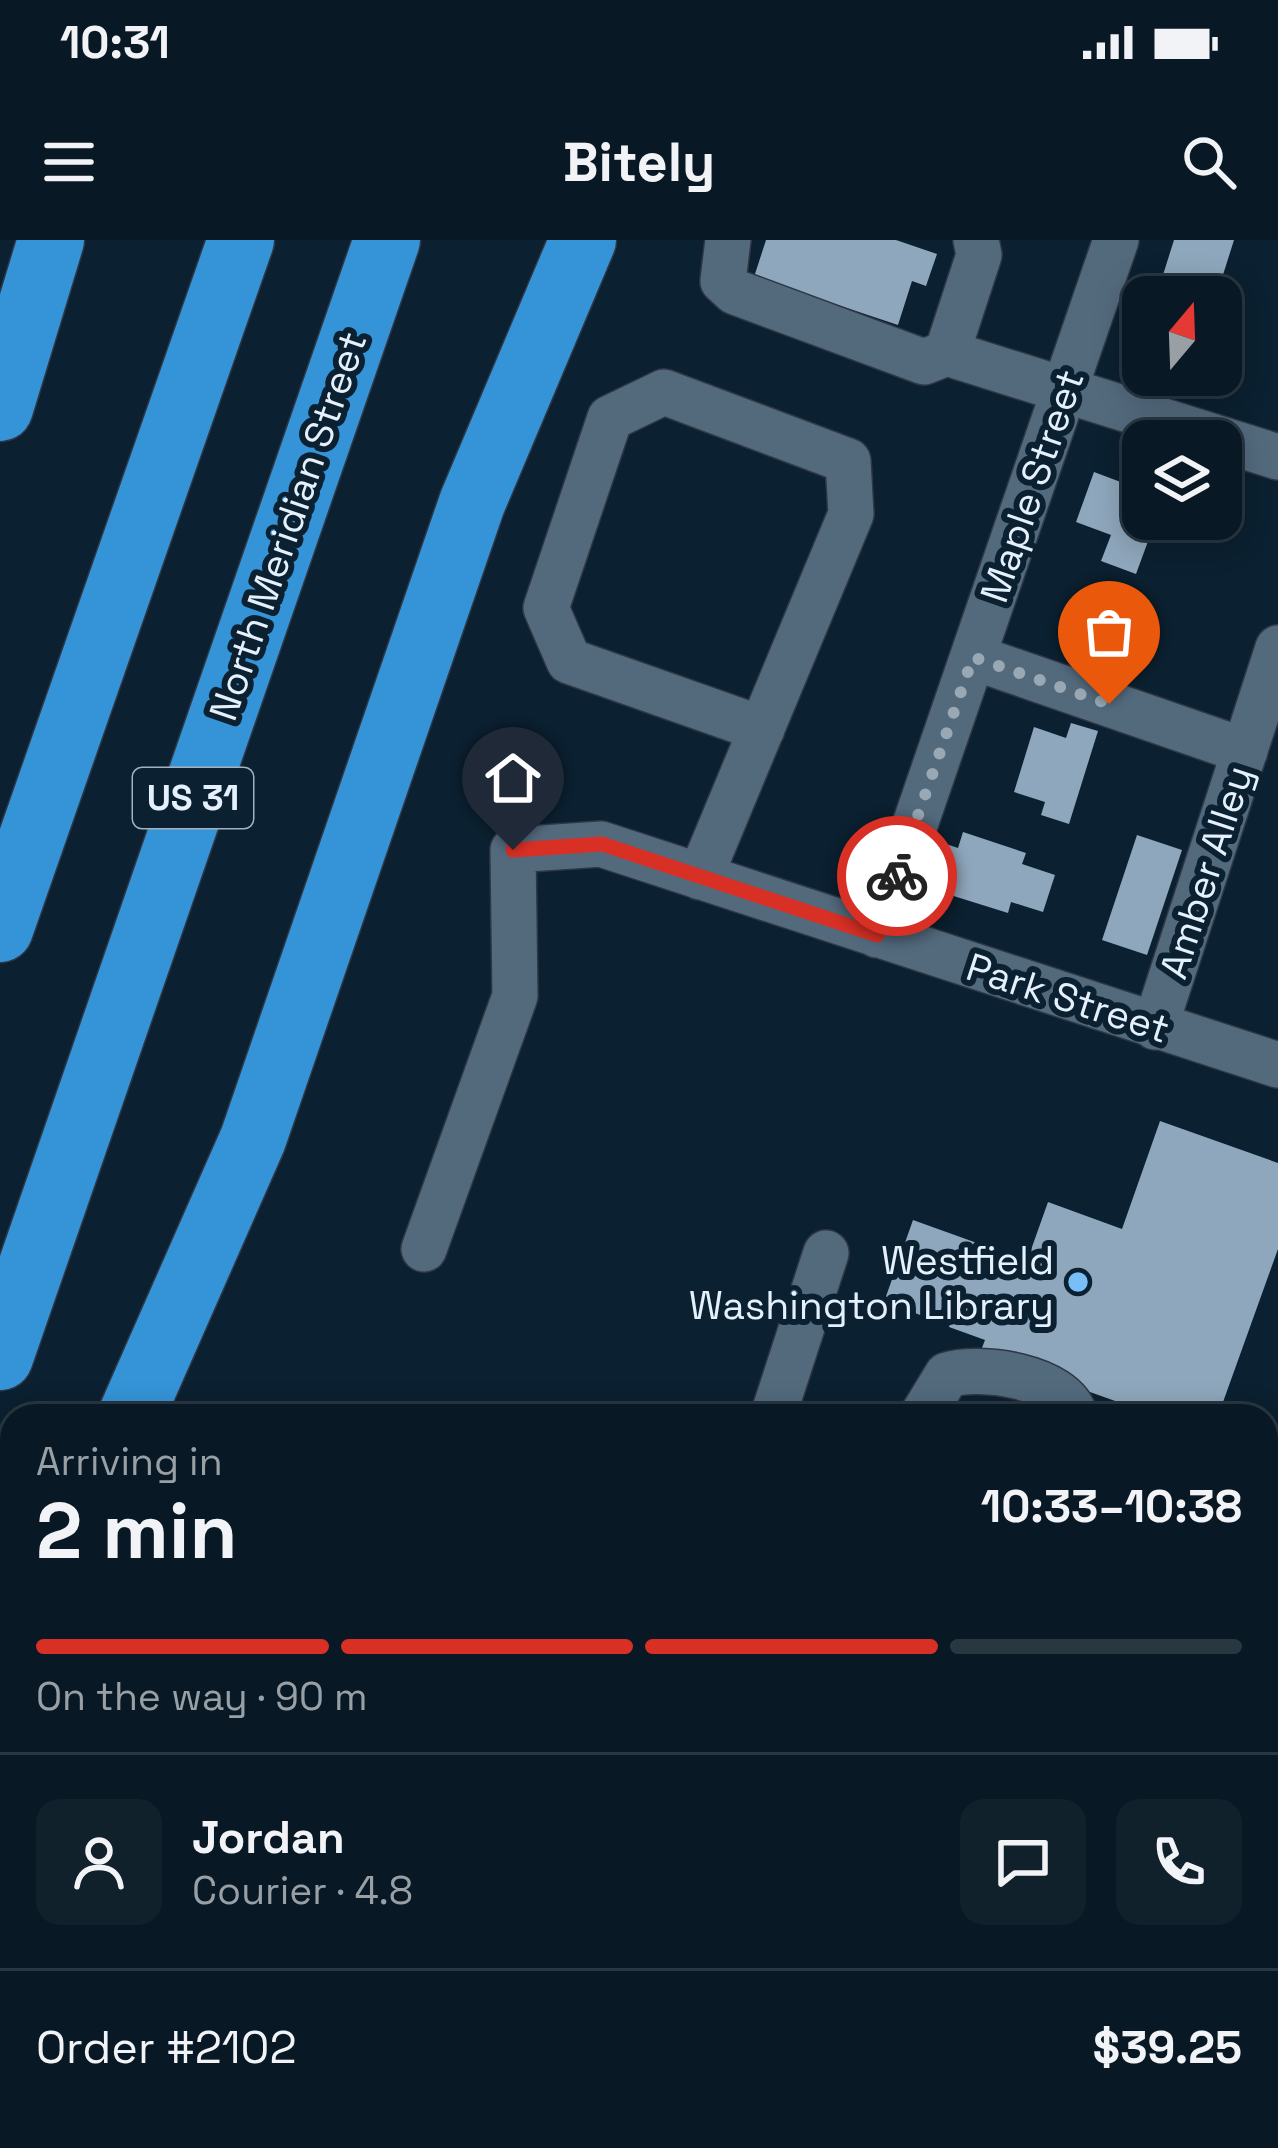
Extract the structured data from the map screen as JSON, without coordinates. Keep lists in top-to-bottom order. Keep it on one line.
{"streets":{"highway":["North Meridian Street","US 31"],"street":["Maple Street","Amber Alley","Park Street"]},"crossings":[["Maple Street","Park Street"],["Amber Alley","Park Street"]],"places":["Westfield Washington Library"],"north":"top","page":{"status":"10:31","header":"Bitely","heading":["2 min","Arriving in","10:33–10:38"],"panel":["Jordan","Courier · 4.8","Order #2102","$39.25"],"bar":"On the way · 90 m"}}
